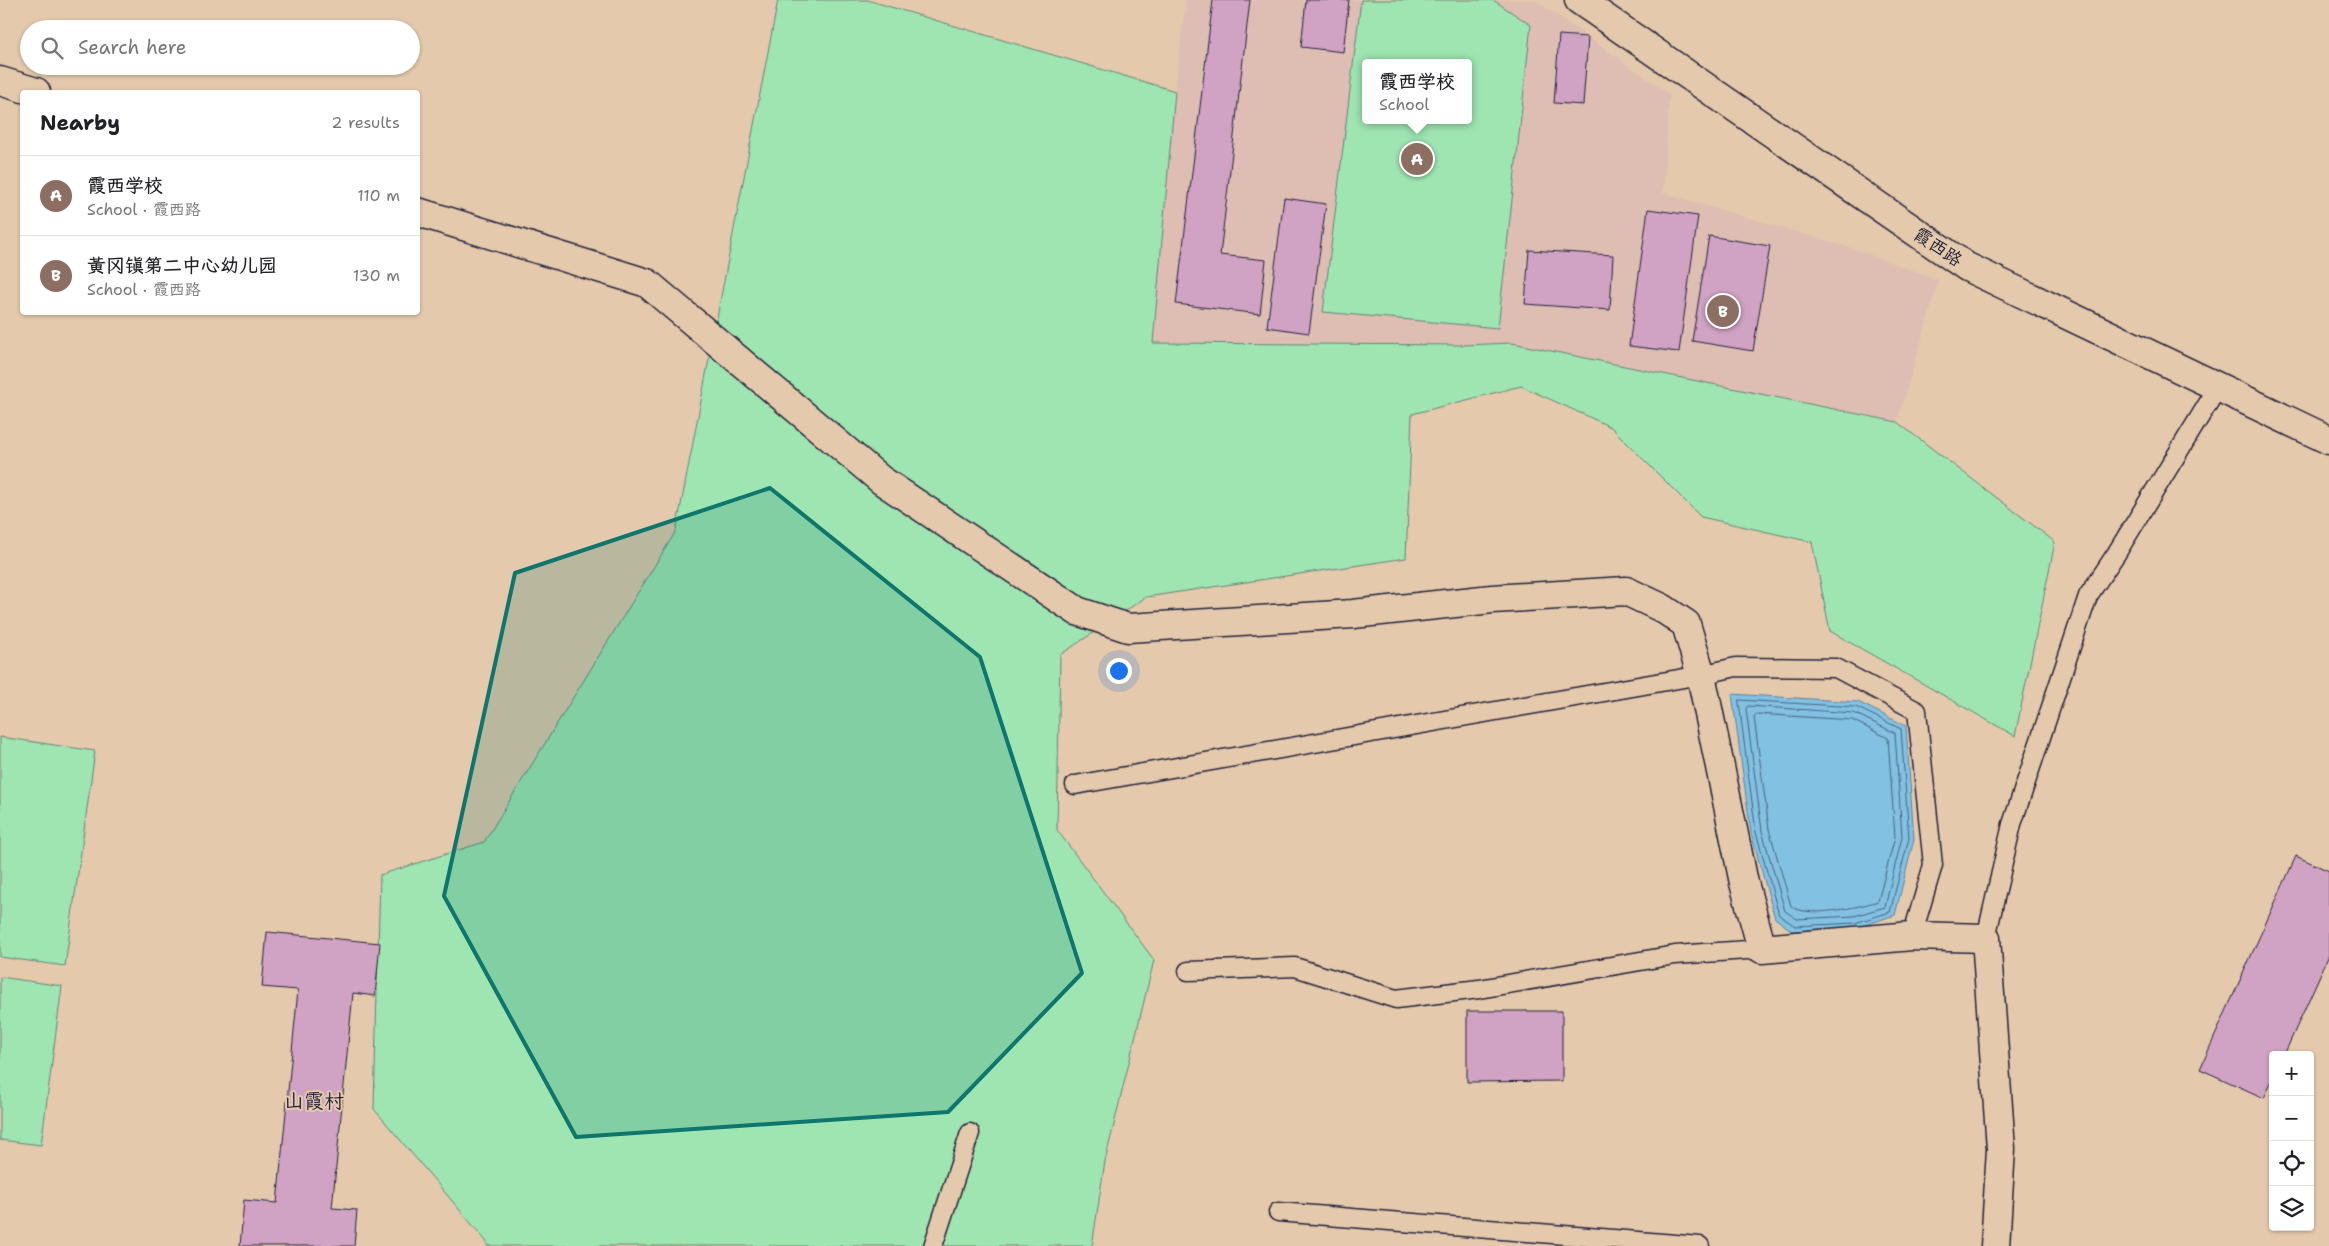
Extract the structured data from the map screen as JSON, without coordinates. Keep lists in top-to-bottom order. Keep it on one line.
{"streets":{"street":["霞西路"]},"districts":["山霞村"],"page":{"search":"Search here","popup":["霞西学校","School"],"heading":["Nearby","2 results"],"pins":["A","B"],"list":[{"mark":"A","name":"霞西学校","note":"School · 霞西路","value":"110 m"},{"mark":"B","name":"黄冈镇第二中心幼儿园","note":"School · 霞西路","value":"130 m"}],"map_buttons":["+","−"]}}
